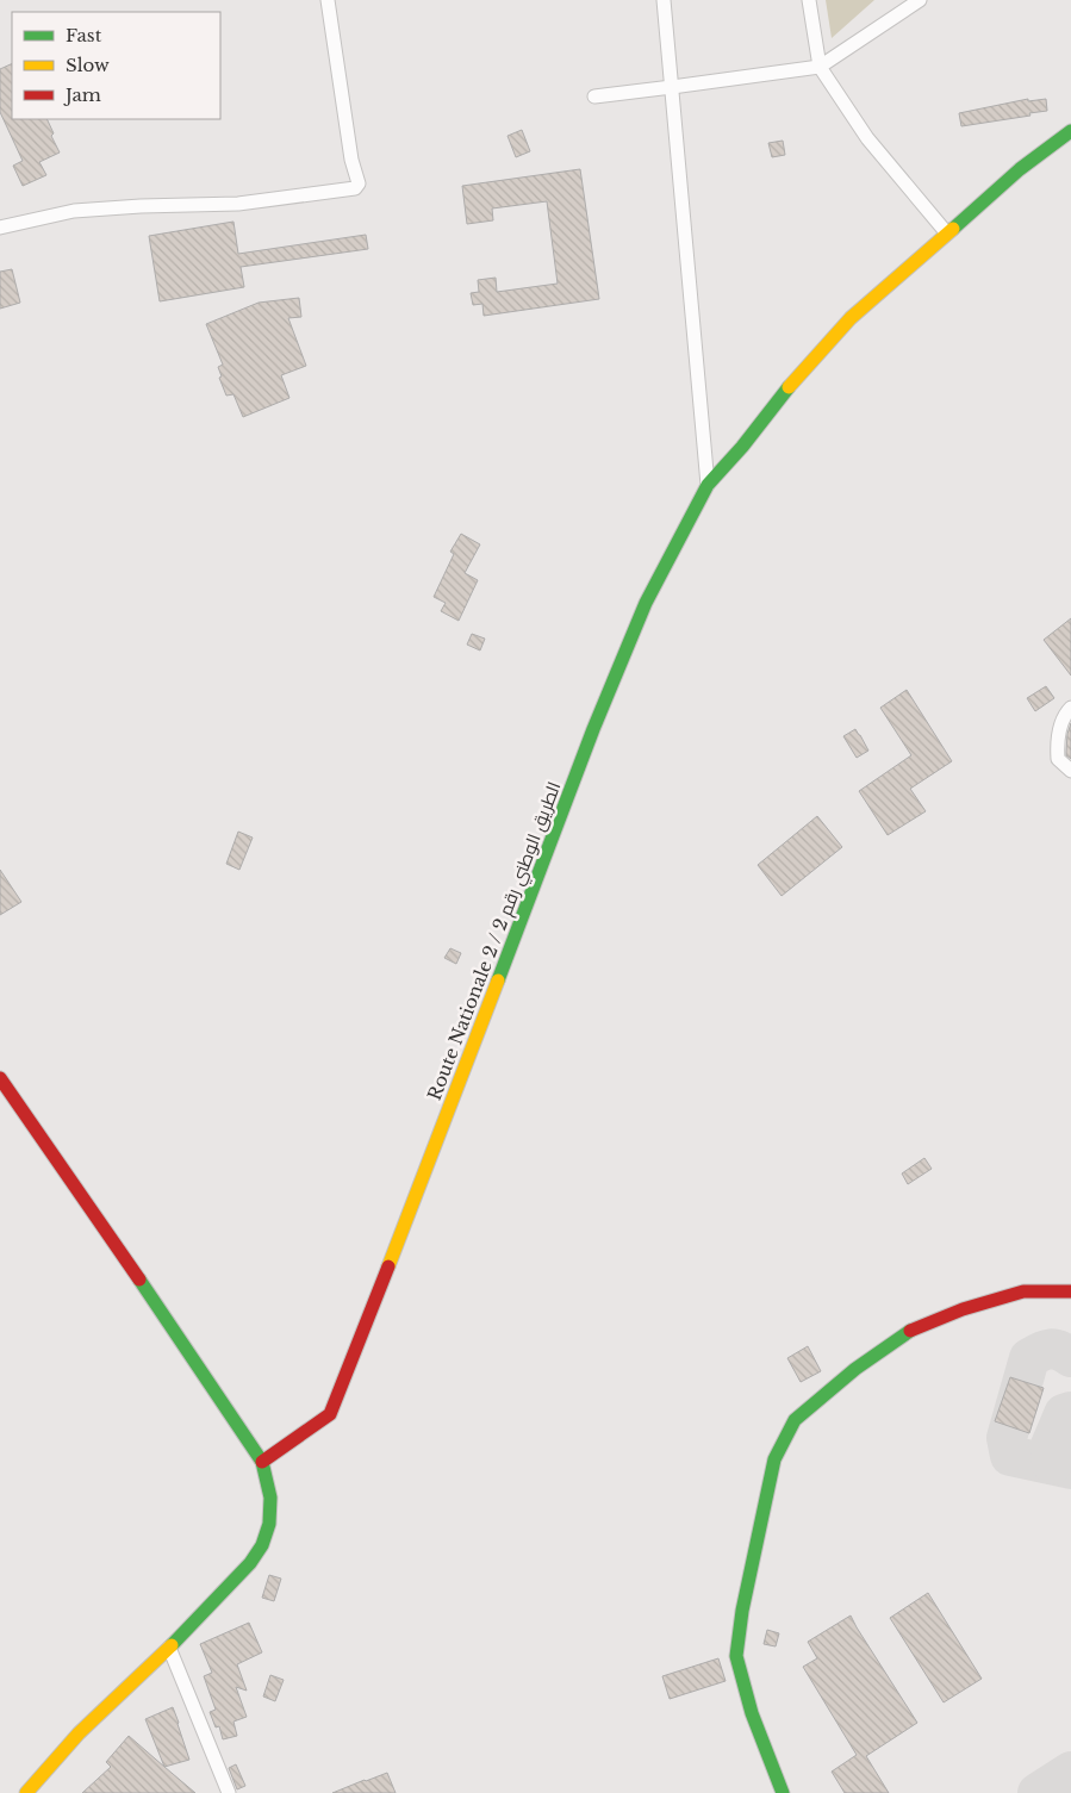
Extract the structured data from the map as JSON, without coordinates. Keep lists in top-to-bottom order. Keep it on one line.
{"streets":{"street":["Route Nationale 2 / الطريق الوطني رقم 2"]},"legend":["Fast","Slow","Jam"]}
